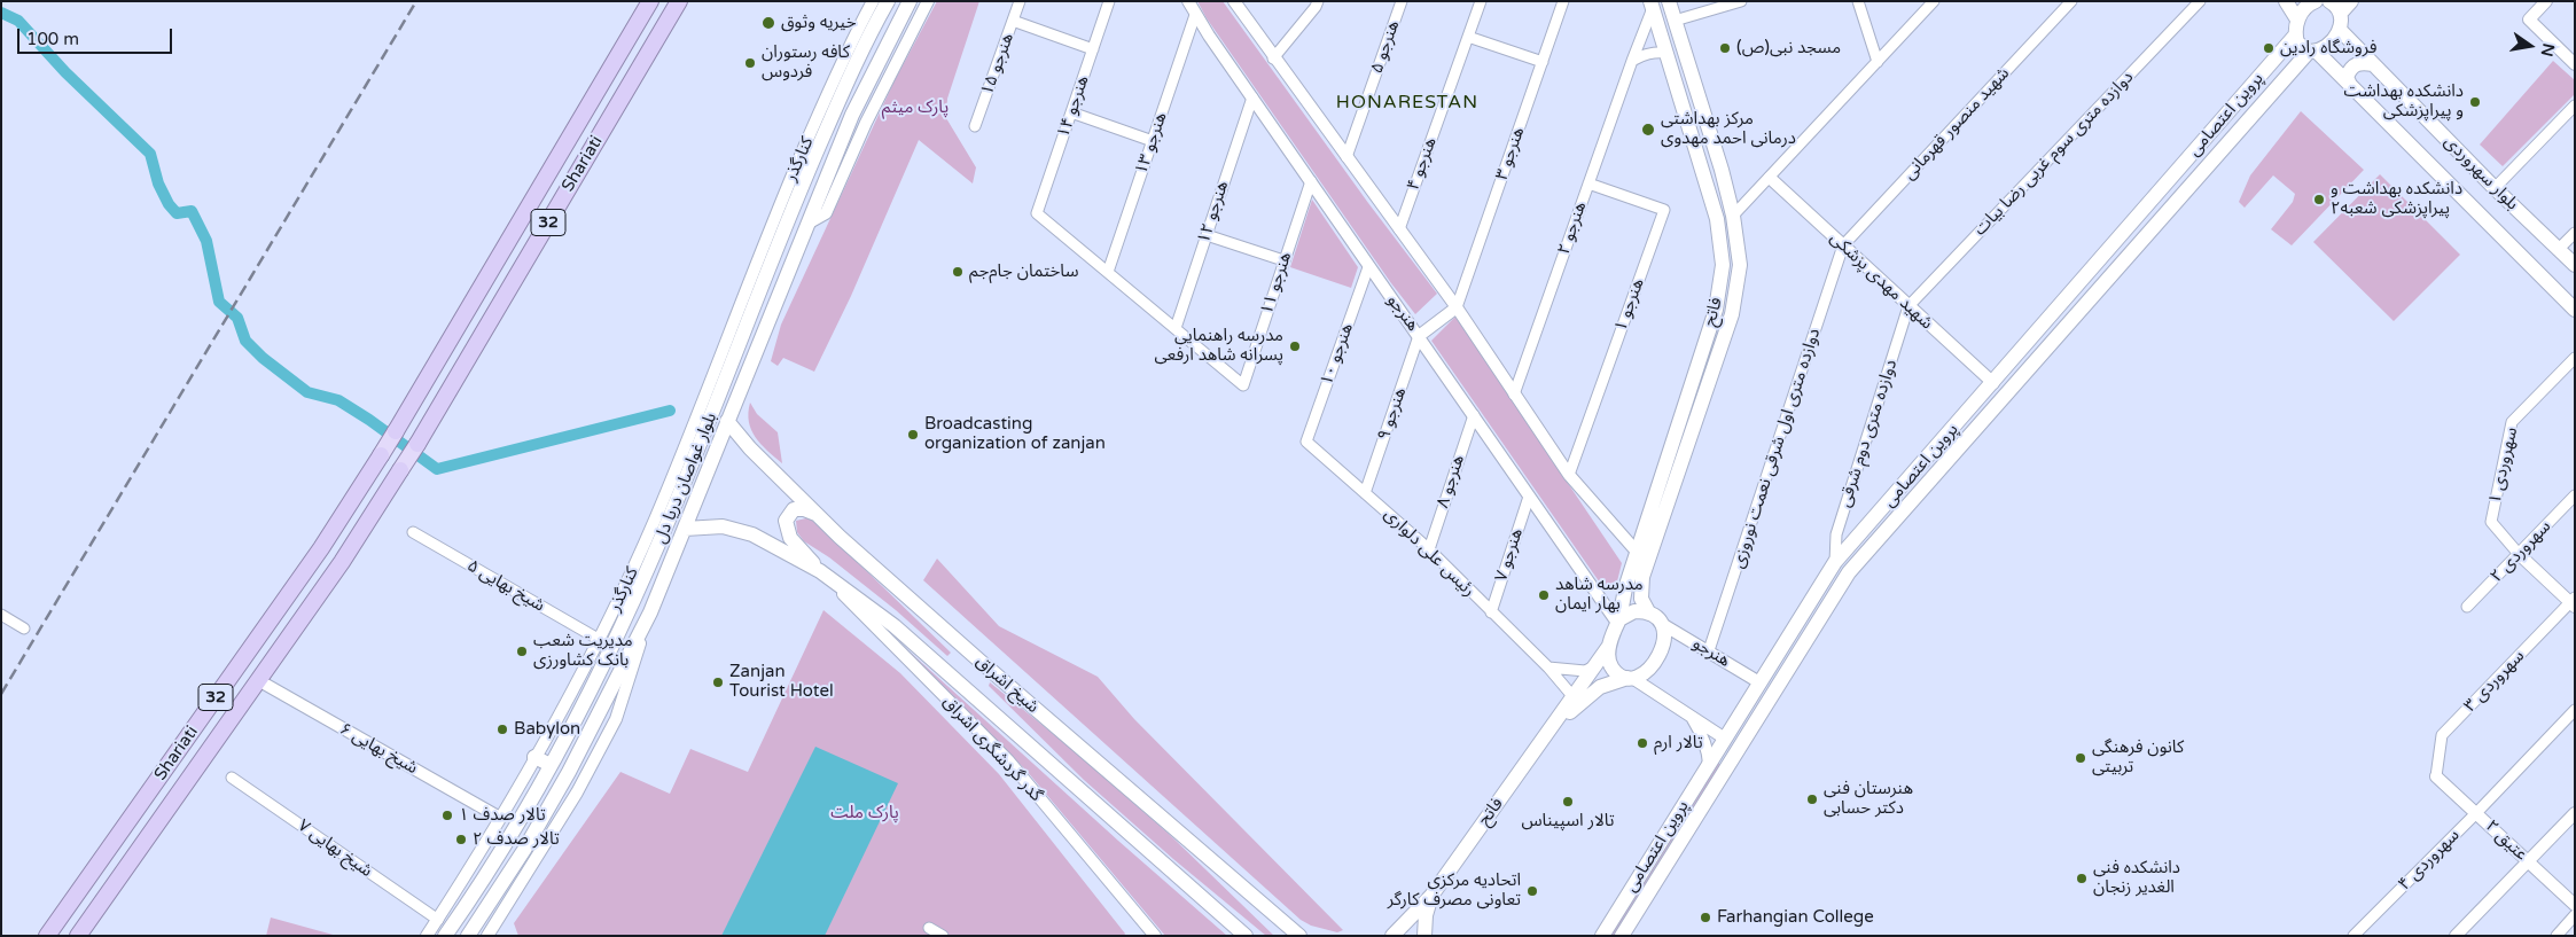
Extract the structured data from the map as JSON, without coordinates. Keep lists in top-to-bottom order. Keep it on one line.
{"streets":{"highway":["Shariati","32"],"main road":["پروین اعتصامی","بلوار سهروردی","فاتح","بلوار غواصان دریا دل","شیخ اشراق"],"street":["هنرجو ۵","هنرجو ۱۵","هنرجو ۱۴","شهید منصور قهرمانی","هنرجو ۱۳","هنرجو ۳","دوازده متری سوم غربی رضا بیات","کنارگذر","هنرجو ۴","هنرجو ۱۲","هنرجو ۲","شهید مهدی پزشکی","هنرجو ۱۱","هنرجو ۱","هنرجو","هنرجو ۱۰","هنرجو ۹","دوازده متری دوم شرقی","دوازده متری اول شرقی نعمت نوروزی","سهروردی ۱","هنرجو ۸","سهروردی ۲","رئیس علی دلواری","هنرجو ۷","شیخ بهایی ۵","سهروردی ۳","شیخ بهایی ۶","گدر گردشگری اشراق","عتیق ۲","شیخ بهایی ۷","سهروردی ۴"]},"crossings":[["هنرجو ۱۴","هنرجو ۱۳"],["پروین اعتصامی","بلوار سهروردی"],["پروین اعتصامی","شهید مهدی پزشکی"],["پروین اعتصامی","هنرجو"],["پروین اعتصامی","دوازده متری دوم شرقی"],["شهید منصور قهرمانی","شهید مهدی پزشکی"],["شهید منصور قهرمانی","دوازده متری اول شرقی نعمت نوروزی"],["هنرجو ۱۳","هنرجو"],["دوازده متری سوم غربی رضا بیات","شهید مهدی پزشکی"],["دوازده متری سوم غربی رضا بیات","دوازده متری دوم شرقی"],["کنارگذر","بلوار غواصان دریا دل"],["کنارگذر","شیخ بهایی ۵"],["کنارگذر","شیخ بهایی ۶"],["کنارگذر","شیخ بهایی ۷"],["Shariati","32"],["Shariati","شیخ بهایی ۶"],["هنرجو ۱۲","هنرجو ۱۱"],["هنرجو ۱۲","هنرجو"],["هنرجو ۲","هنرجو ۱"],["هنرجو ۲","فاتح"],["شهید مهدی پزشکی","دوازده متری دوم شرقی"],["شهید مهدی پزشکی","دوازده متری اول شرقی نعمت نوروزی"],["هنرجو ۱۱","هنرجو"],["فاتح","هنرجو"],["هنرجو","هنرجو ۱۰"],["هنرجو","هنرجو ۹"],["هنرجو","دوازده متری اول شرقی نعمت نوروزی"],["هنرجو","هنرجو ۸"],["هنرجو","هنرجو ۷"],["هنرجو ۱۰","رئیس علی دلواری"],["هنرجو ۹","رئیس علی دلواری"],["سهروردی ۱","سهروردی ۲"],["بلوار غواصان دریا دل","شیخ اشراق"],["هنرجو ۸","رئیس علی دلواری"],["رئیس علی دلواری","هنرجو ۷"],["سهروردی ۳","عتیق ۲"],["شیخ اشراق","گدر گردشگری اشراق"],["عتیق ۲","سهروردی ۴"]],"districts":["HONARESTAN"],"parks":["پارک میثم","پارک ملت"],"places":["خیریه وثوق","مسجد نبی(ص)","فروشگاه رادین","کافه رستوران فردوس","دانشکده بهداشت و پیراپزشکی","مرکز بهداشتی درمانی احمد مهدوی","دانشکده بهداشت و پیراپزشکى شعبه۲","ساختمان جام‌جم","مدرسه راهنمایی پسرانه شاهد ارفعی","Broadcasting organization of zanjan","مدرسه شاهد بهار ایمان","مدیریت شعب بانک کشاورزی","Zanjan Tourist Hotel","Babylon","تالار ارم","کانون فرهنگی تربیتی","هنرستان فنی دکتر حسابی","تالار اسپیناس","تالار صدف ۱","تالار صدف ۲","دانشکده فنی الغدیر زنجان","اتحادیه مرکزی تعاونی مصرف کارگر","Farhangian College"],"scale_bar":"100 m","north":"right"}
